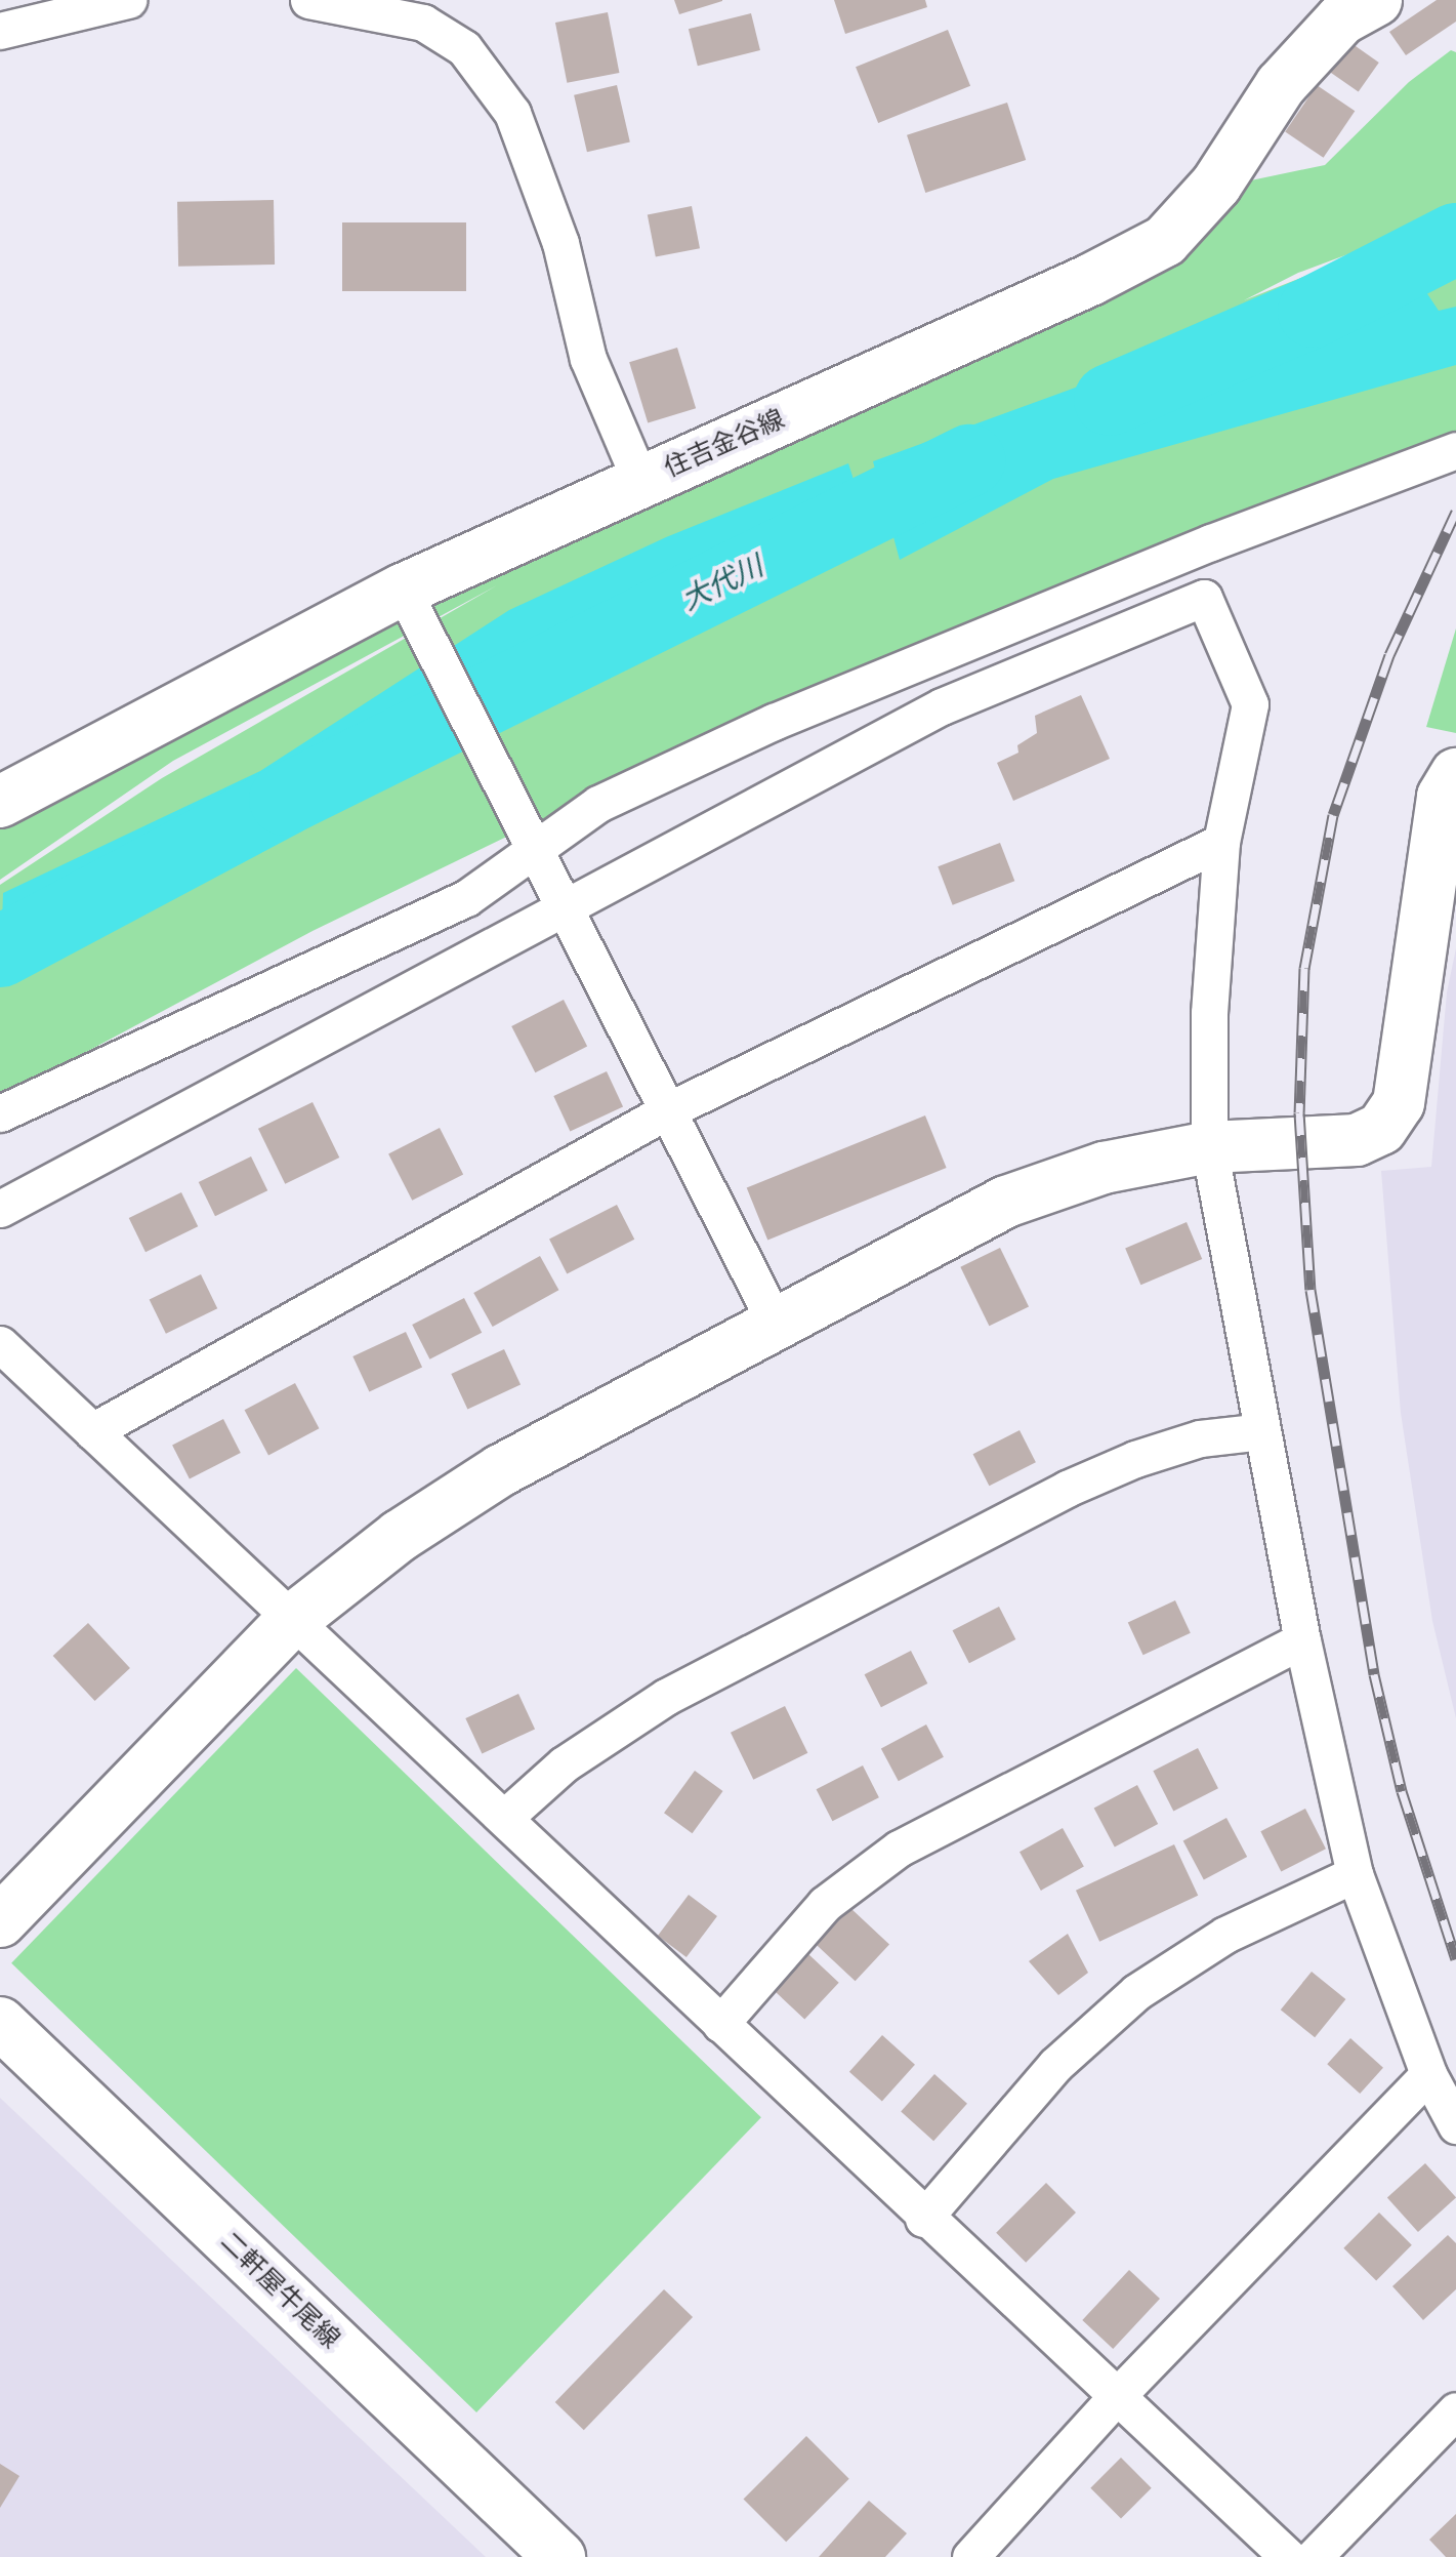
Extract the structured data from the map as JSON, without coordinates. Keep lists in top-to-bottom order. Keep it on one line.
{"streets":{"street":["住吉金谷線","二軒屋牛尾線"]},"water":["大代川"]}
